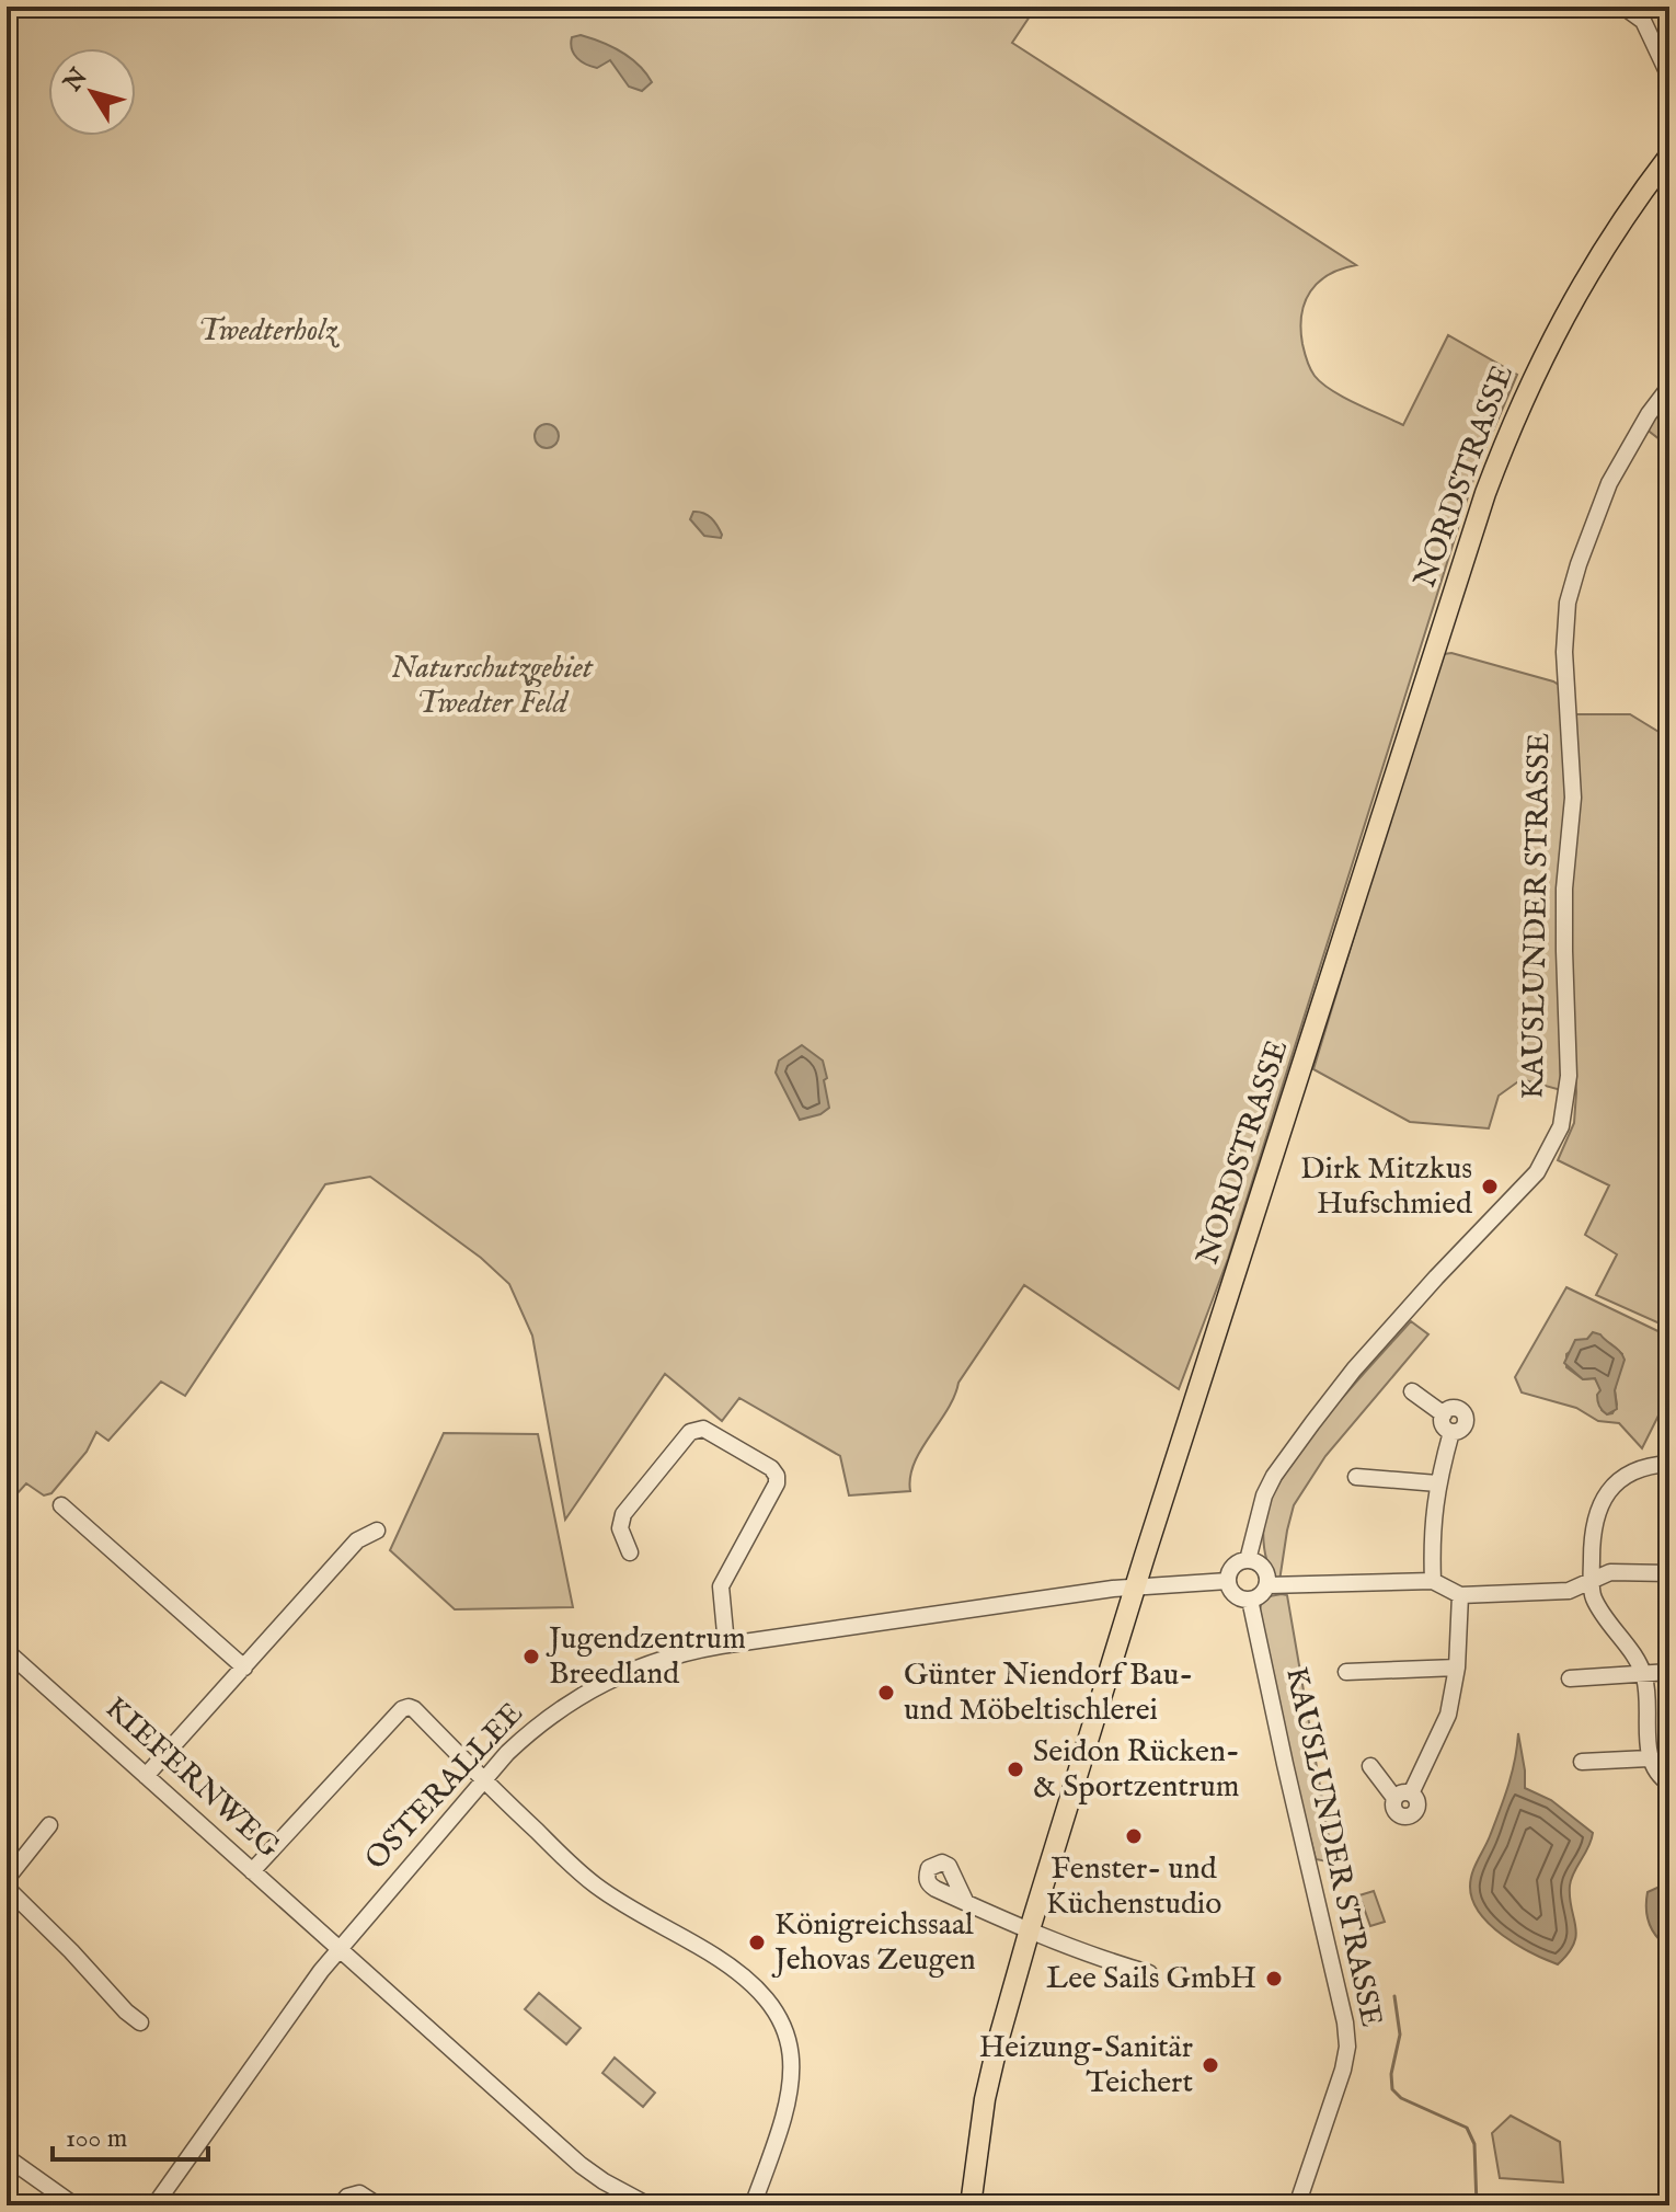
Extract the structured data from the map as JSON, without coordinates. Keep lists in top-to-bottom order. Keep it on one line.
{"streets":{"main road":["NORDSTRASSE"],"street":["KAUSLUNDER STRASSE","KIEFERNWEG","OSTERALLEE"]},"crossings":[["NORDSTRASSE","OSTERALLEE"],["KAUSLUNDER STRASSE","OSTERALLEE"],["KIEFERNWEG","OSTERALLEE"]],"parks":["Twedterholz","Naturschutzgebiet Twedter Feld"],"places":["Dirk Mitzkus Hufschmied","Jugendzentrum Breedland","Günter Niendorf Bau- und Möbeltischlerei","Seidon Rücken- & Sportzentrum","Fenster- und Küchenstudio","Königreichssaal Jehovas Zeugen","Lee Sails GmbH","Heizung-Sanitär Teichert"],"scale_bar":"100 m","north":"top left"}
